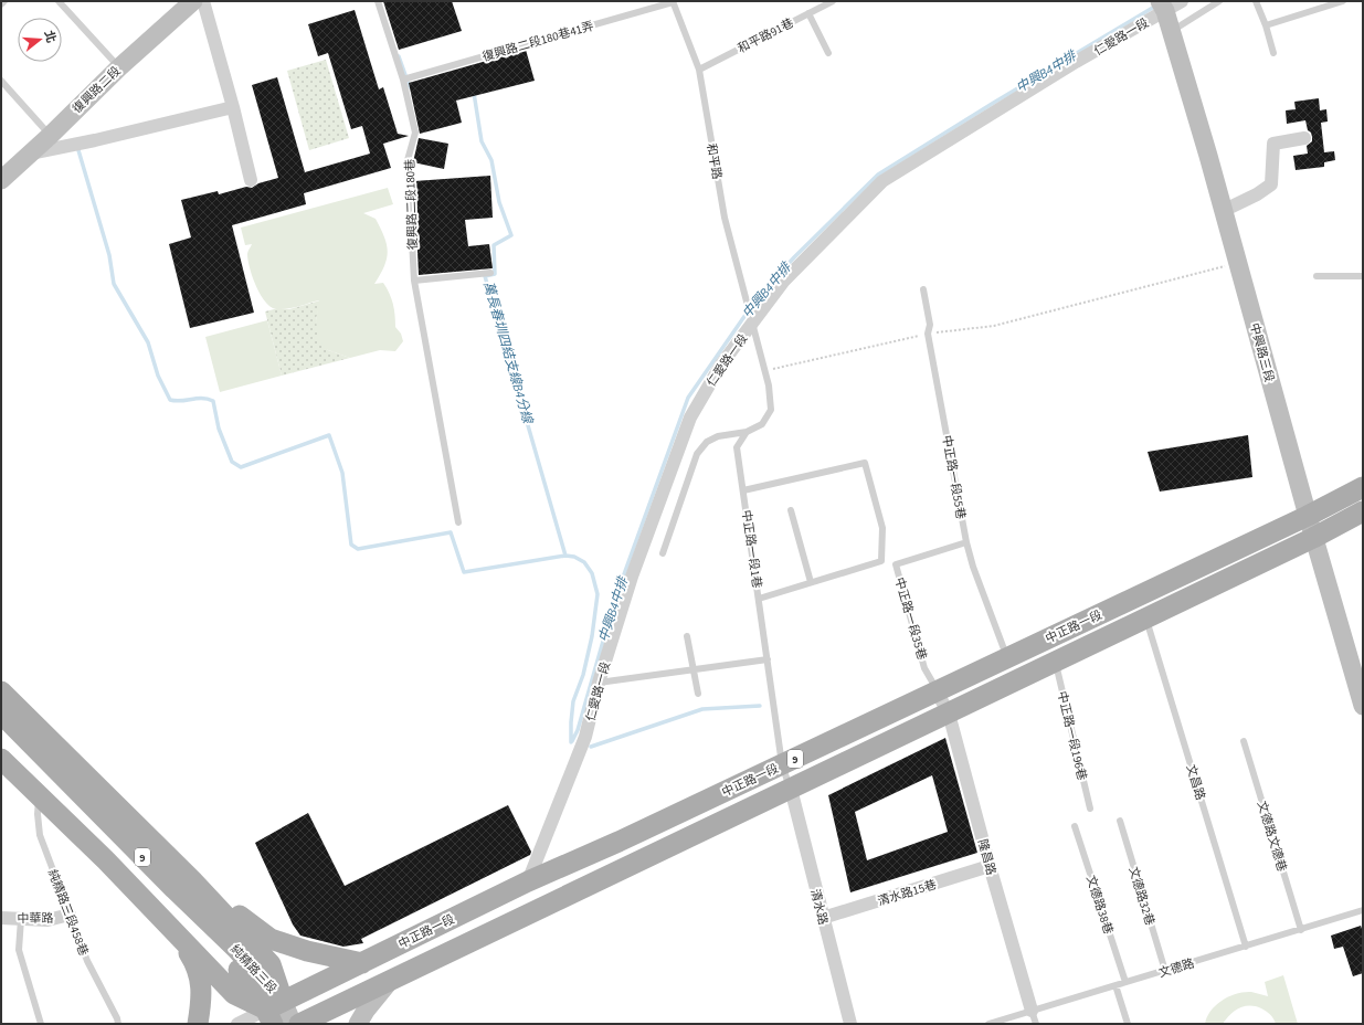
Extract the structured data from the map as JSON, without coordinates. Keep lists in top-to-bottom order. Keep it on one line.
{"streets":{"main road":["中正路一段","9","純精路三段"],"street":["仁愛路一段","復興路二段","中興路三段","隆昌路","清水路15巷","清水路","中華路"],"lane":["和平路91巷","復興路二段180巷41弄","和平路","復興路二段180巷","中正路一段55巷","中正路一段1巷","中正路一段35巷","中正路一段196巷","文昌路","文德路文德巷","文德路32巷","文德路38巷","純精路三段458巷","文德路"]},"crossings":[["和平路91巷","和平路"],["仁愛路一段","和平路"],["仁愛路一段","中興路三段"],["仁愛路一段","中正路一段"],["復興路二段180巷41弄","和平路"],["復興路二段180巷41弄","復興路二段180巷"],["中興路三段","中正路一段"],["中興路三段","9"],["中正路一段55巷","中正路一段35巷"],["中正路一段55巷","中正路一段"],["中正路一段1巷","中正路一段"],["中正路一段1巷","清水路"],["中正路一段35巷","中正路一段"],["中正路一段35巷","隆昌路"],["中正路一段","中正路一段196巷"],["中正路一段","9"],["中正路一段","文昌路"],["中正路一段","隆昌路"],["中正路一段","清水路"],["中正路一段","純精路三段"],["文昌路","文德路"],["文德路文德巷","文德路"],["隆昌路","清水路15巷"],["隆昌路","文德路"],["清水路15巷","清水路"],["文德路32巷","文德路"],["文德路38巷","文德路"],["純精路三段458巷","中華路"],["純精路三段458巷","純精路三段"]],"water":["中興B4中排","萬長春圳四結支線B4分線"],"north":"right"}
